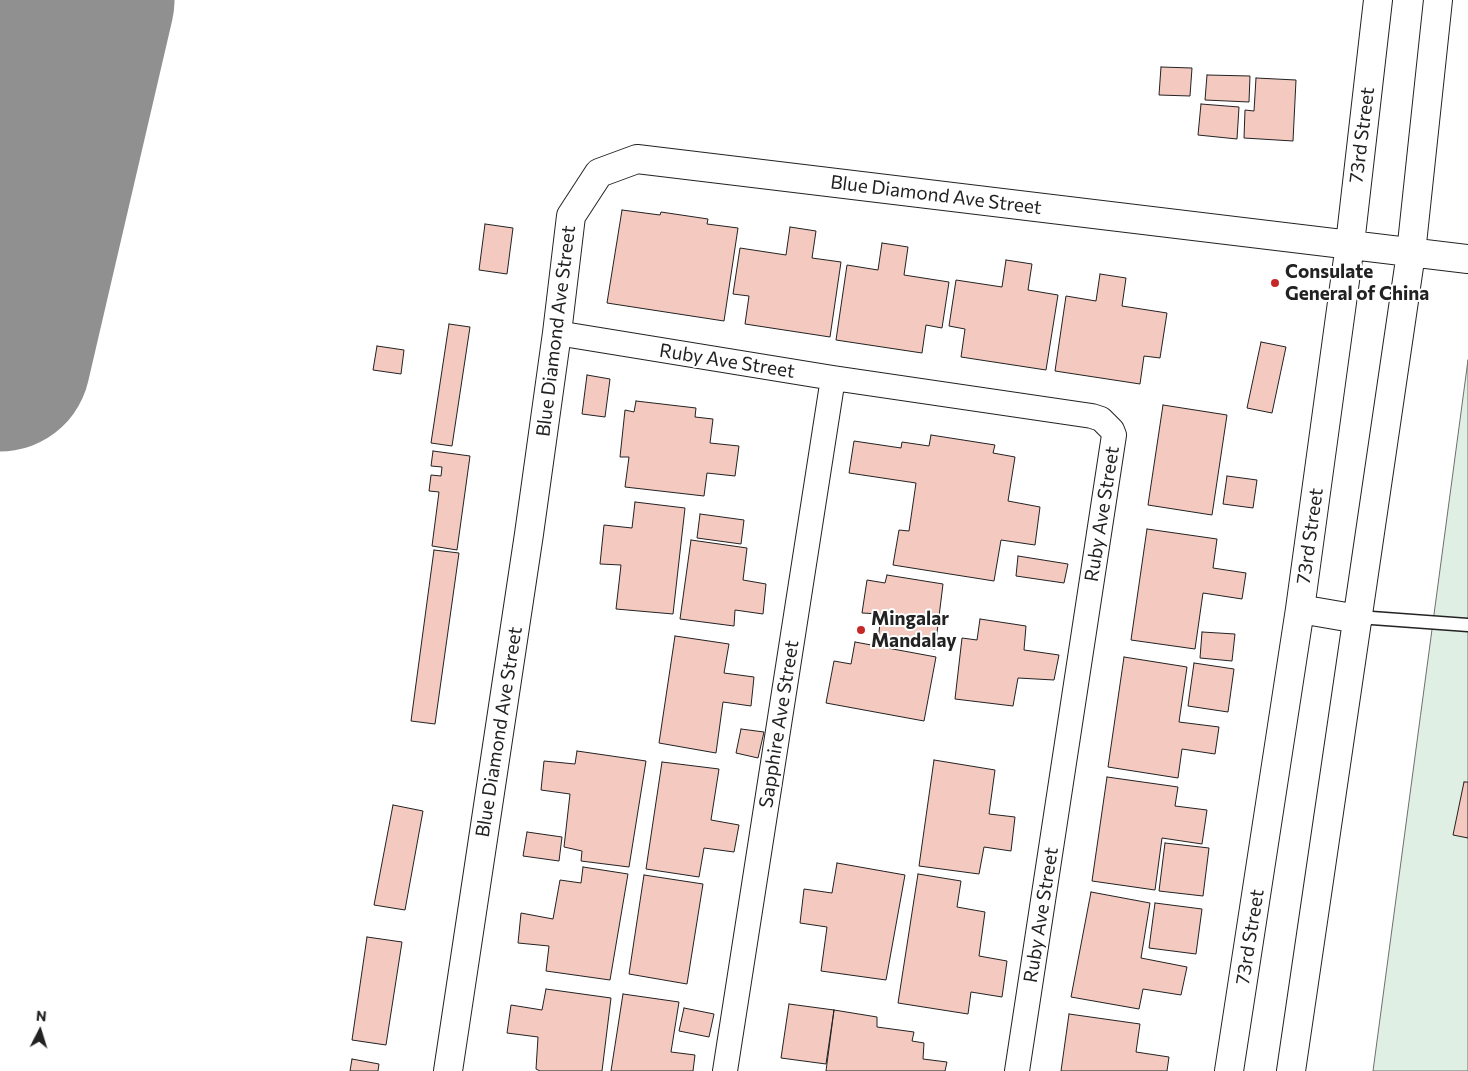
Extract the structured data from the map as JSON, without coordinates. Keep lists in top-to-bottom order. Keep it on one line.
{"streets":{"main road":["73rd Street","Blue Diamond Ave Street"],"street":["Ruby Ave Street","Sapphire Ave Street"]},"crossings":[["73rd Street","Blue Diamond Ave Street"],["Blue Diamond Ave Street","Ruby Ave Street"],["Ruby Ave Street","Sapphire Ave Street"]],"places":["Consulate General of China","Mingalar Mandalay"],"north":"top"}
